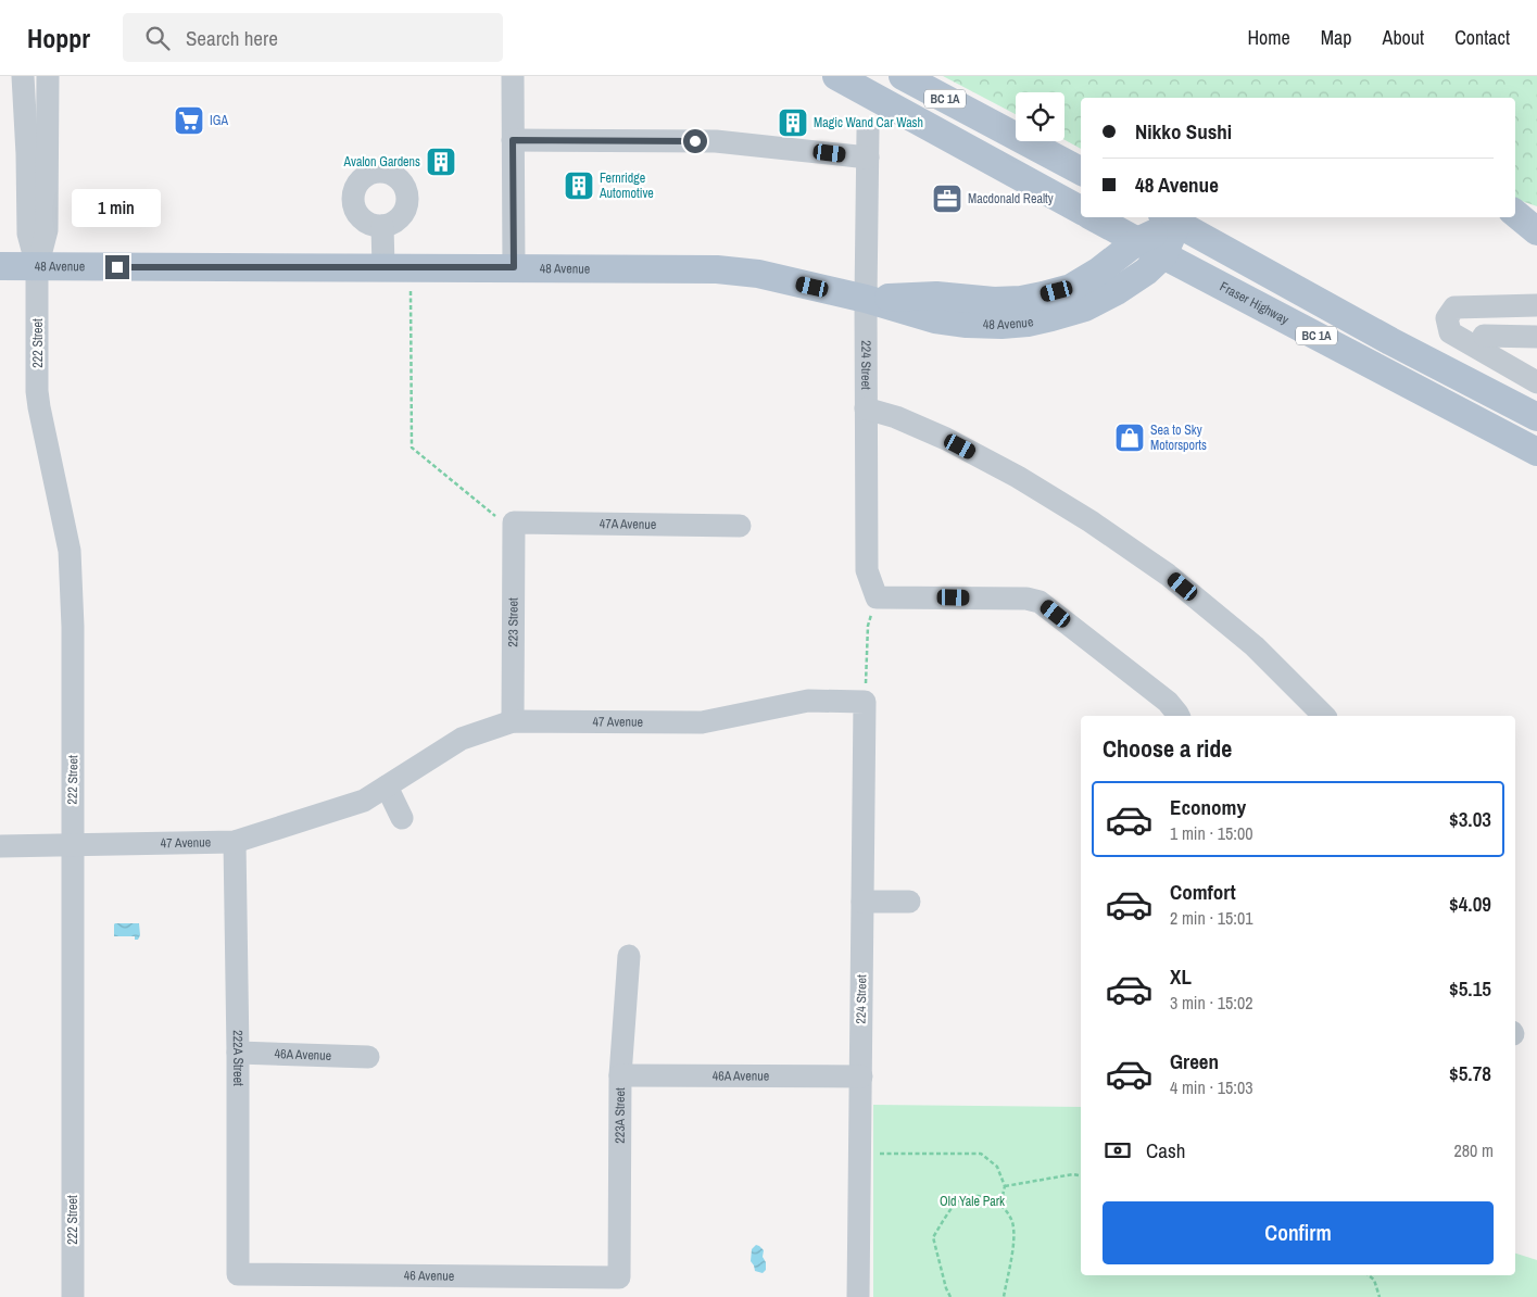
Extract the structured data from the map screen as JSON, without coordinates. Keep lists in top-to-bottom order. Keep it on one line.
{"streets":{"main road":["BC 1A","48 Avenue","Fraser Highway"],"street":["222 Street","224 Street","47A Avenue","223 Street","47 Avenue","46A Avenue","222A Street","223A Street","46 Avenue"]},"crossings":[["BC 1A","48 Avenue"],["48 Avenue","Fraser Highway"],["48 Avenue","222 Street"],["48 Avenue","224 Street"],["222 Street","47 Avenue"],["224 Street","47 Avenue"],["224 Street","46A Avenue"],["47A Avenue","223 Street"],["223 Street","47 Avenue"],["47 Avenue","222A Street"],["46A Avenue","222A Street"],["46A Avenue","223A Street"],["222A Street","46 Avenue"],["223A Street","46 Avenue"]],"parks":["Old Yale Park"],"places":{"supermarket":["IGA"],"building":["Magic Wand Car Wash","Avalon Gardens","Fernridge Automotive"],"office":["Macdonald Realty"],"shop":["Sea to Sky Motorsports"]},"page":{"header":"Hoppr","search":"Search here","nav":["Home","Map","About","Contact"],"banner":["Nikko Sushi","48 Avenue"],"bubble":"1 min","heading":"Choose a ride","list":[{"name":"Economy","note":"1 min · 15:00","value":"$3.03"},{"name":"Comfort","note":"2 min · 15:01","value":"$4.09"},{"name":"XL","note":"3 min · 15:02","value":"$5.15"},{"name":"Green","note":"4 min · 15:03","value":"$5.78"}],"pay":["Cash","280 m"],"buttons":"Confirm"}}
